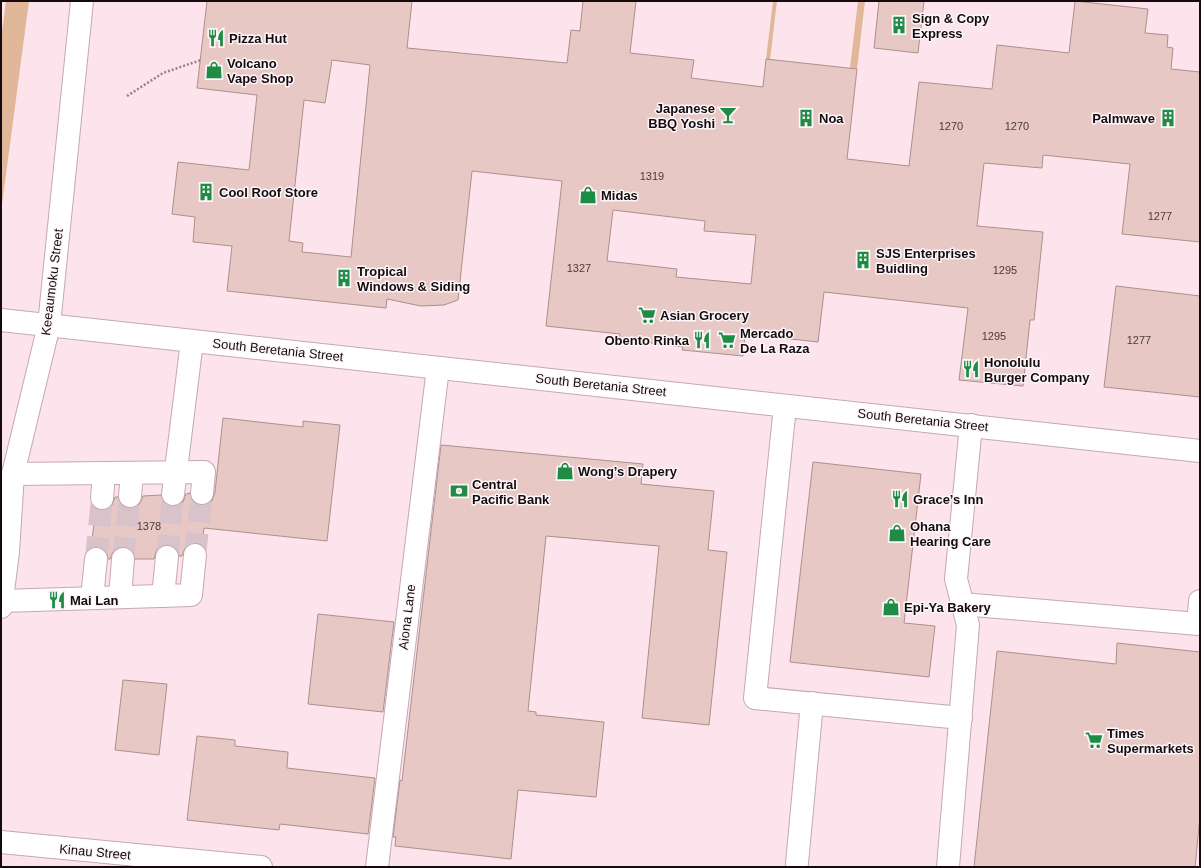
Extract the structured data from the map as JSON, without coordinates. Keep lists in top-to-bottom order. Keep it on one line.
{"streets":{"main road":["Keeaumoku Street","South Beretania Street","Aiona Lane","Kinau Street"]},"crossings":[["Keeaumoku Street","South Beretania Street"],["South Beretania Street","Aiona Lane"]],"places":{"building":["Sign & Copy Express","Noa","Palmwave","Cool Roof Store","SJS Enterprises Buidling","Tropical Windows & Siding"],"restaurant":["Pizza Hut","Obento Rinka","Honolulu Burger Company","Grace’s Inn","Mai Lan"],"shop":["Volcano Vape Shop","Midas","Wong’s Drapery","Ohana Hearing Care","Epi-Ya Bakery"],"bar":["Japanese BBQ Yoshi"],"supermarket":["Asian Grocery","Mercado De La Raza","Times Supermarkets"],"bank":["Central Pacific Bank"]},"house_numbers":["1270","1270","1319","1277","1327","1295","1295","1277","1378"]}
